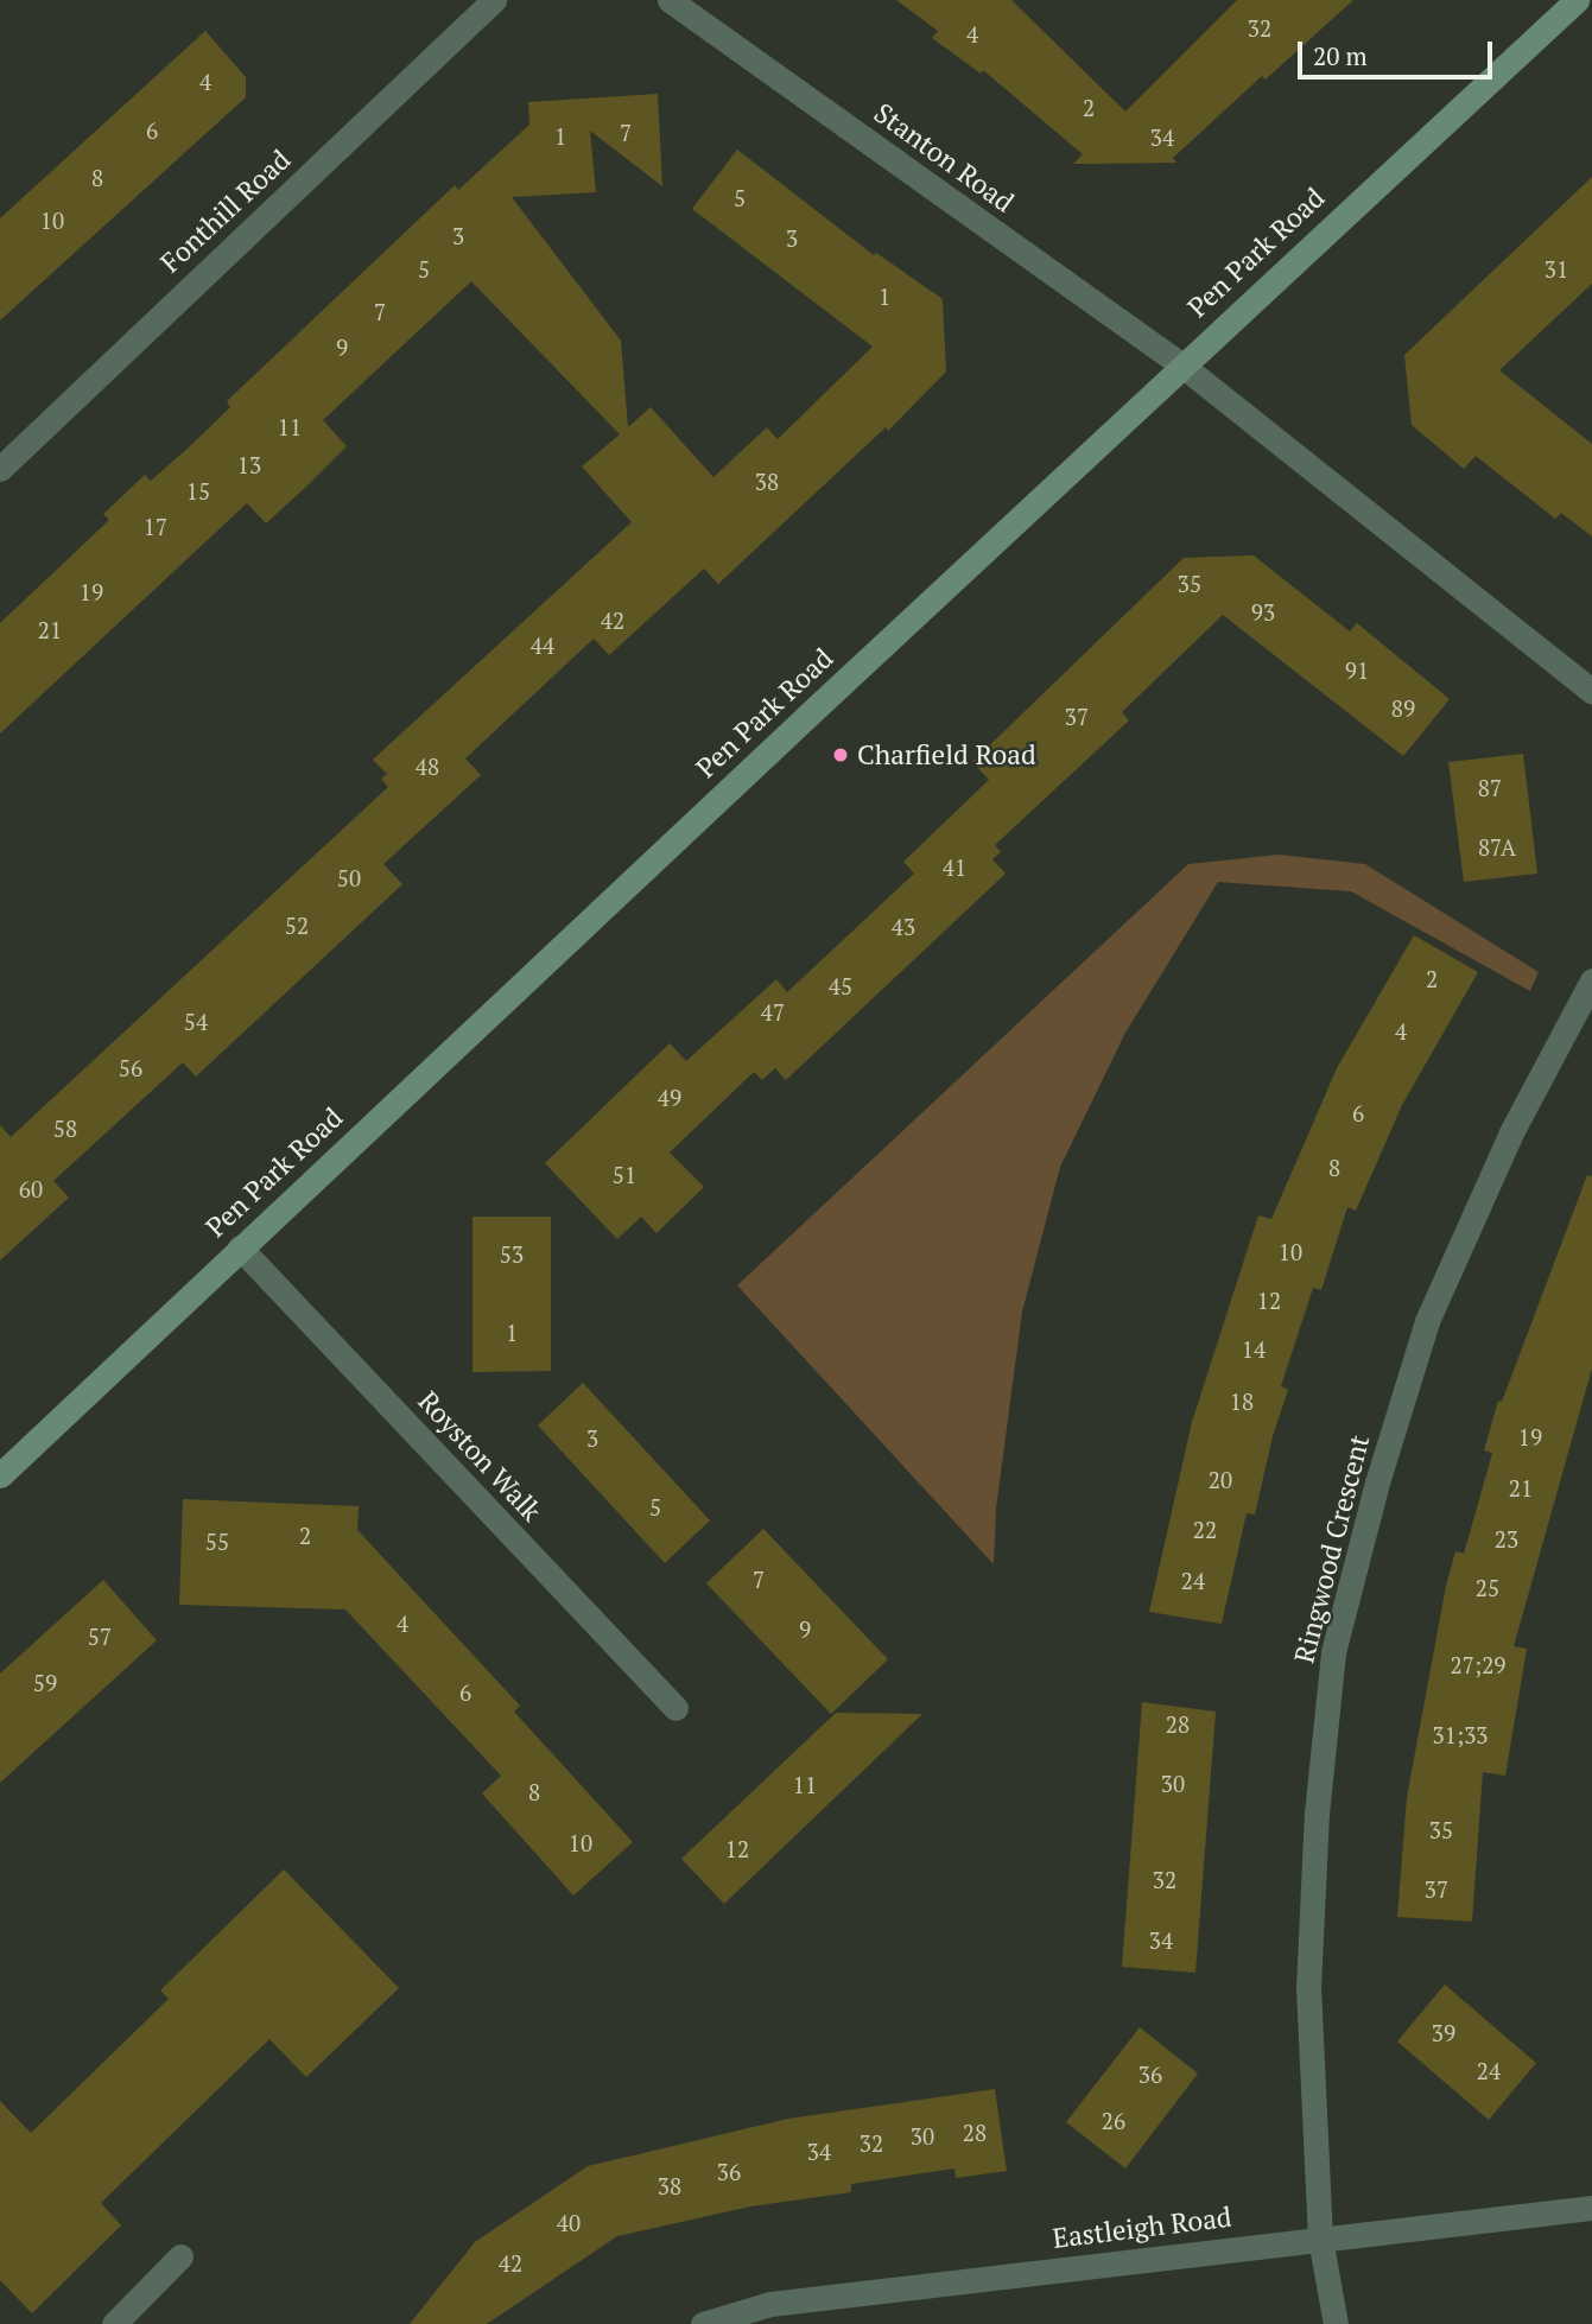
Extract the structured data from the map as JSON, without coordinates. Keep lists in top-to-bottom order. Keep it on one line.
{"streets":{"street":["Stanton Road","Fonthill Road","Pen Park Road","Royston Walk","Ringwood Crescent","Eastleigh Road"]},"crossings":[["Stanton Road","Pen Park Road"],["Pen Park Road","Royston Walk"],["Ringwood Crescent","Eastleigh Road"]],"places":["Charfield Road"],"house_numbers":["32","4","4","2","6","7","1","34","8","5","10","3","3","5","31","1","7","9","11","13","38","15","17","35","19","93","42","21","44","91","89","37","48","87","87A","41","50","52","43","2","45","47","54","4","56","49","6","58","8","51","60","10","53","12","1","14","18","19","3","20","21","5","22","2","23","55","7","24","25","4","9","57","27;29","59","6","28","31;33","30","11","8","35","10","12","32","37","34","39","24","36","26","28","30","32","34","36","38","40","42"],"scale_bar":"20 m"}
